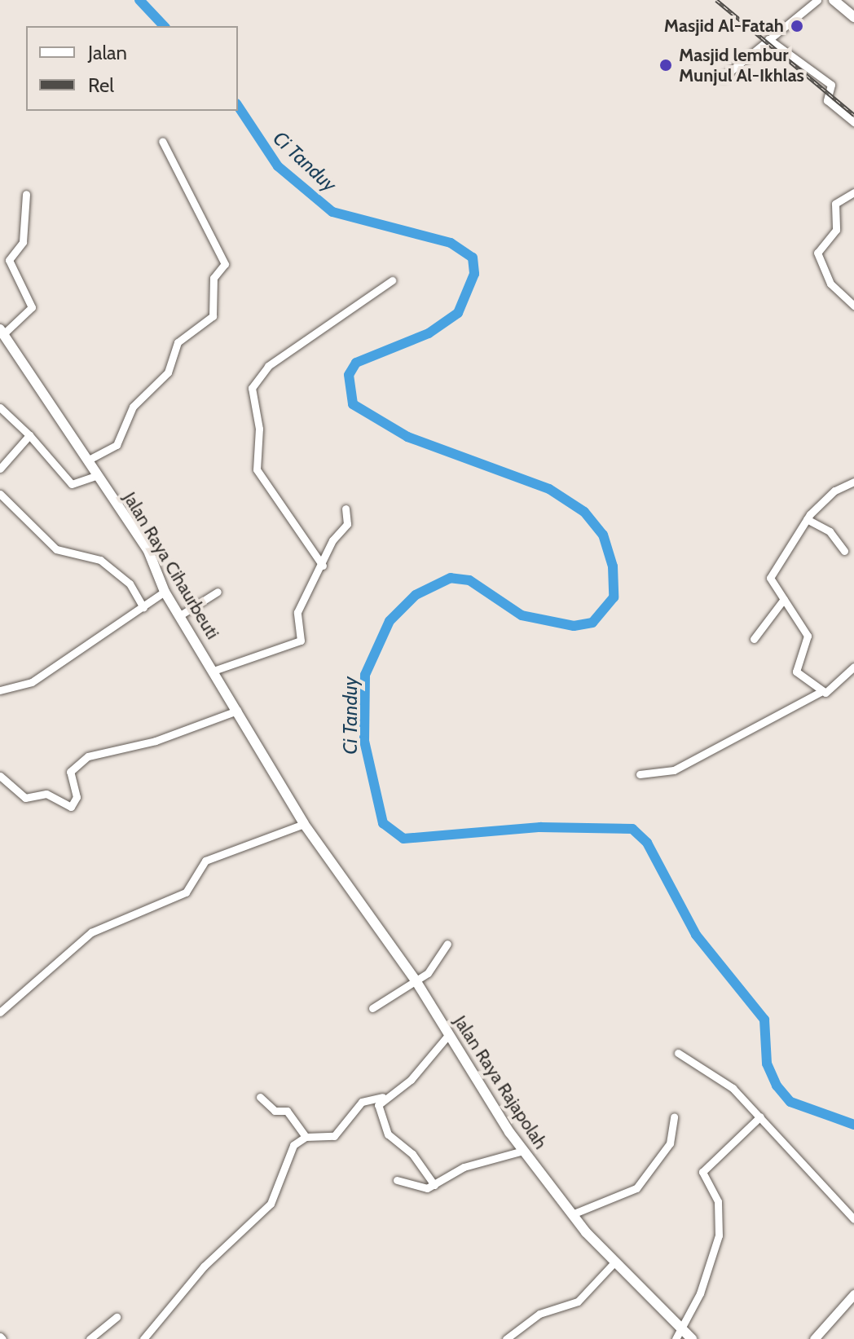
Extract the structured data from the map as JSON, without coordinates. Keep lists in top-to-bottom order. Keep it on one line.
{"streets":{"highway":["Jalan Raya Cihaurbeuti","Jalan Raya Rajapolah"]},"crossings":[["Jalan Raya Cihaurbeuti","Jalan Raya Rajapolah"]],"water":["Ci Tanduy"],"places":["Masjid Al-Fatah","Masjid lembur Munjul Al-Ikhlas"],"legend":["Jalan","Rel"]}
